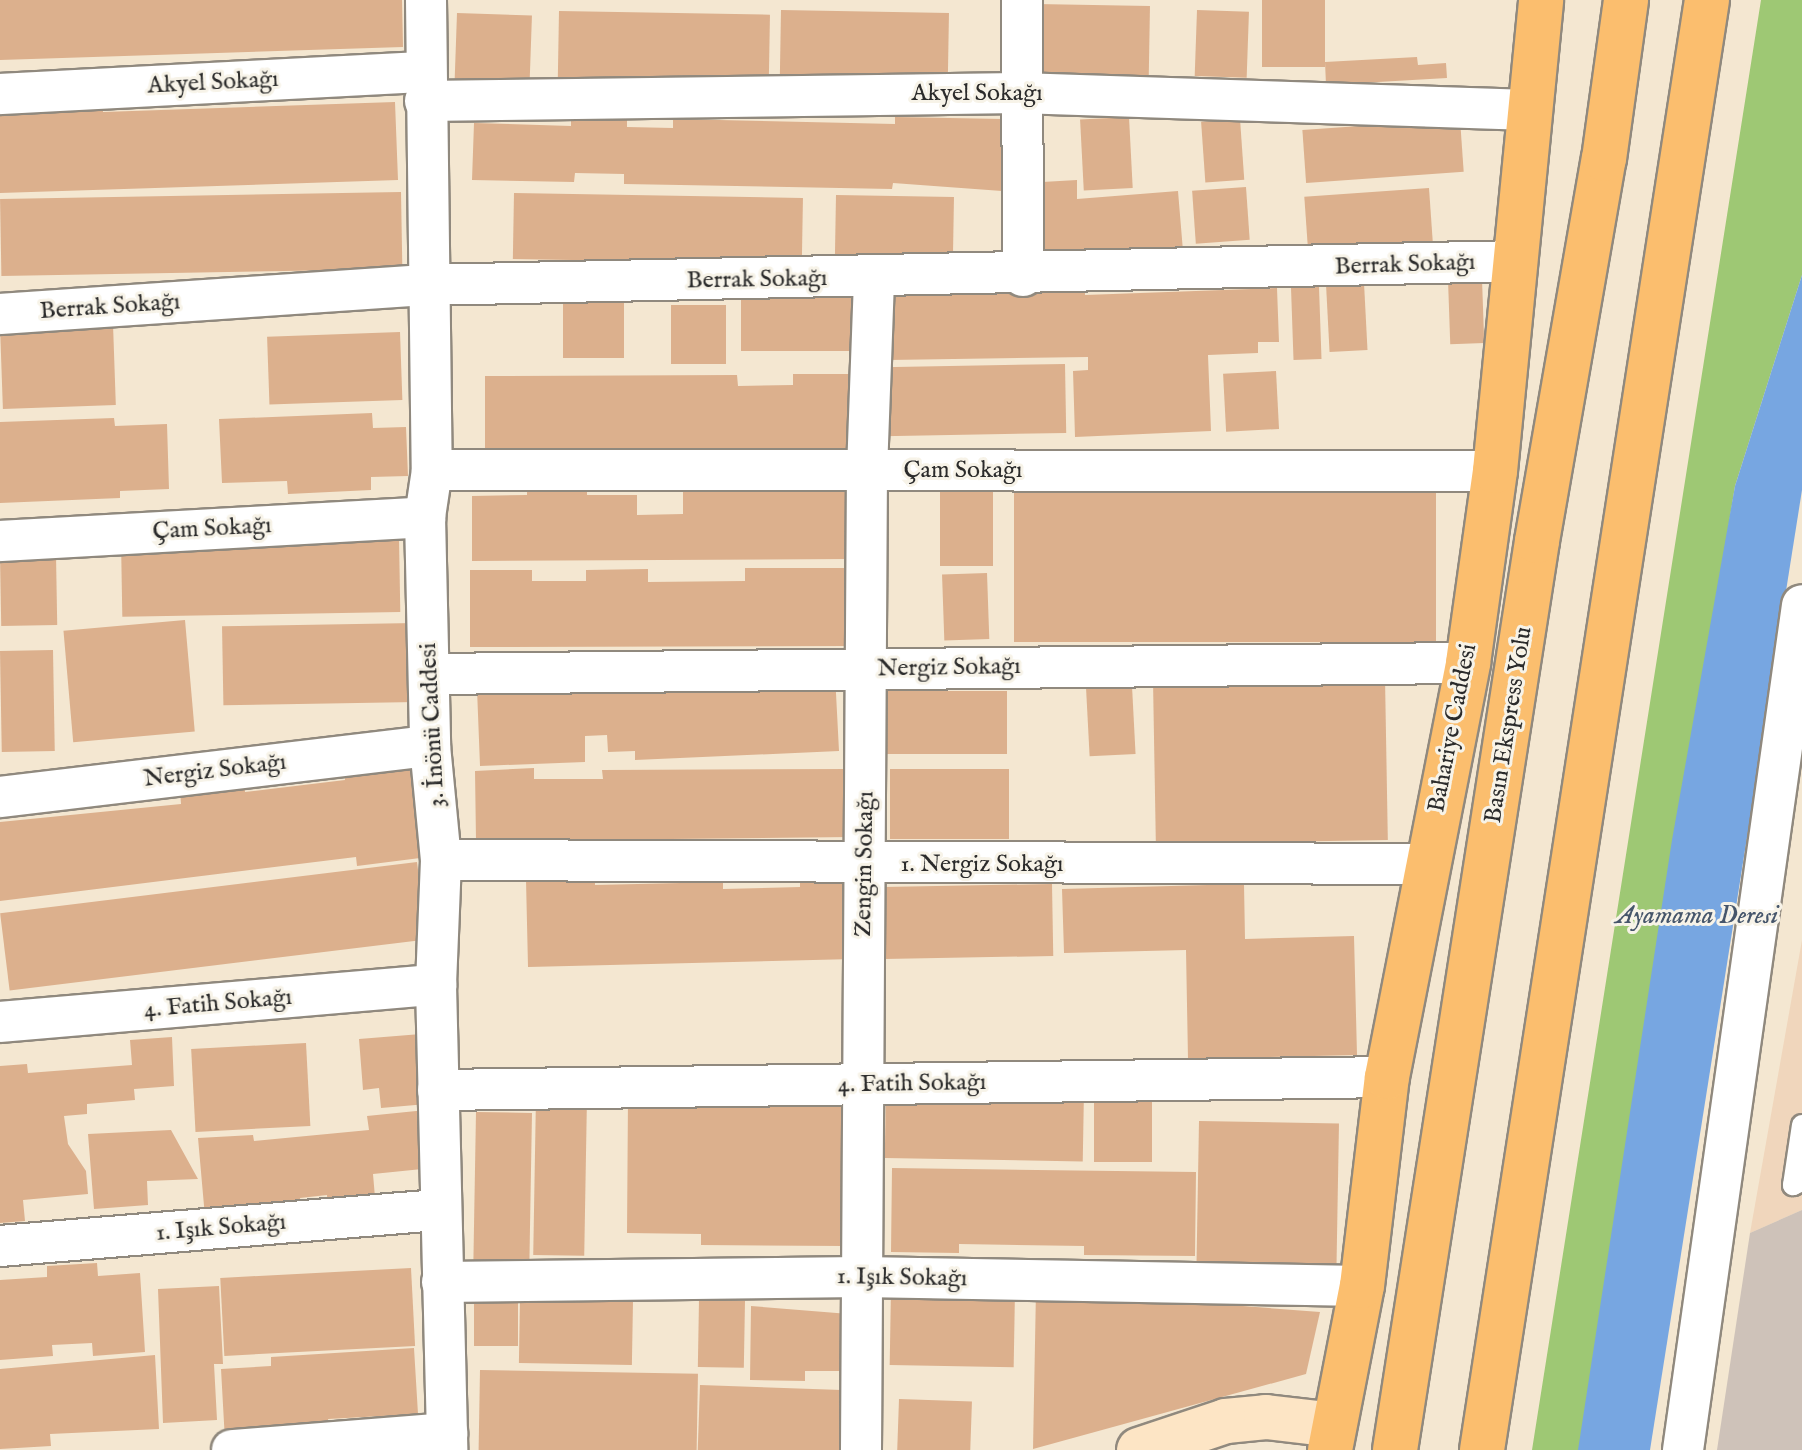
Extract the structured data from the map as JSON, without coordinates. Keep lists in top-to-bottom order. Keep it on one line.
{"streets":{"main road":["Basın Ekspress Yolu","Bahariye Caddesi"],"street":["Akyel Sokağı","Berrak Sokağı","Çam Sokağı","Nergiz Sokağı","3. İnönü Caddesi","Zengin Sokağı","1. Nergiz Sokağı","4. Fatih Sokağı","1. Işık Sokağı"]},"crossings":[["Akyel Sokağı","3. İnönü Caddesi"],["Akyel Sokağı","Bahariye Caddesi"],["Berrak Sokağı","3. İnönü Caddesi"],["Berrak Sokağı","Bahariye Caddesi"],["Berrak Sokağı","Zengin Sokağı"],["Çam Sokağı","3. İnönü Caddesi"],["Çam Sokağı","Bahariye Caddesi"],["Çam Sokağı","Zengin Sokağı"],["Nergiz Sokağı","3. İnönü Caddesi"],["Nergiz Sokağı","Bahariye Caddesi"],["Nergiz Sokağı","Zengin Sokağı"],["3. İnönü Caddesi","1. Nergiz Sokağı"],["3. İnönü Caddesi","4. Fatih Sokağı"],["3. İnönü Caddesi","1. Işık Sokağı"],["Bahariye Caddesi","1. Nergiz Sokağı"],["Bahariye Caddesi","4. Fatih Sokağı"],["Bahariye Caddesi","1. Işık Sokağı"],["Zengin Sokağı","1. Nergiz Sokağı"],["Zengin Sokağı","4. Fatih Sokağı"],["Zengin Sokağı","1. Işık Sokağı"]],"water":["Ayamama Deresi"]}
